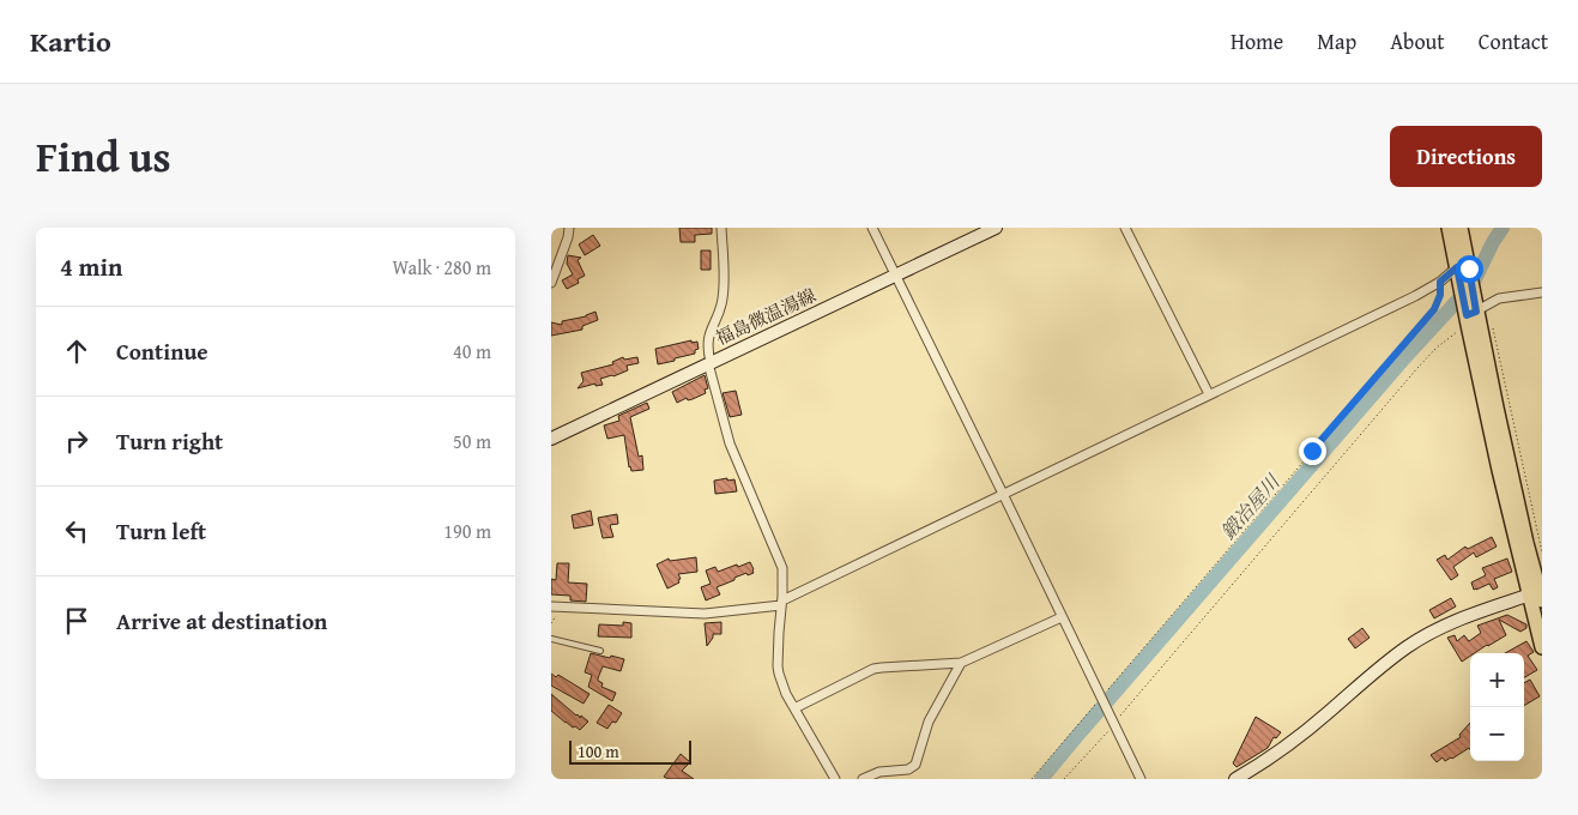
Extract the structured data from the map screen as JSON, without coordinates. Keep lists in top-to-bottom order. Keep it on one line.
{"streets":{"main road":["福島微温湯線"]},"water":["鍛冶屋川"],"scale_bar":"100 m","page":{"header":"Kartio","nav":["Home","Map","About","Contact"],"title":"Find us","buttons":"Directions","heading":["4 min","Walk · 280 m"],"list":[["Continue","40 m"],["Turn right","50 m"],["Turn left","190 m"],"Arrive at destination"],"map_buttons":["+","−"],"scale":"100 m"}}
